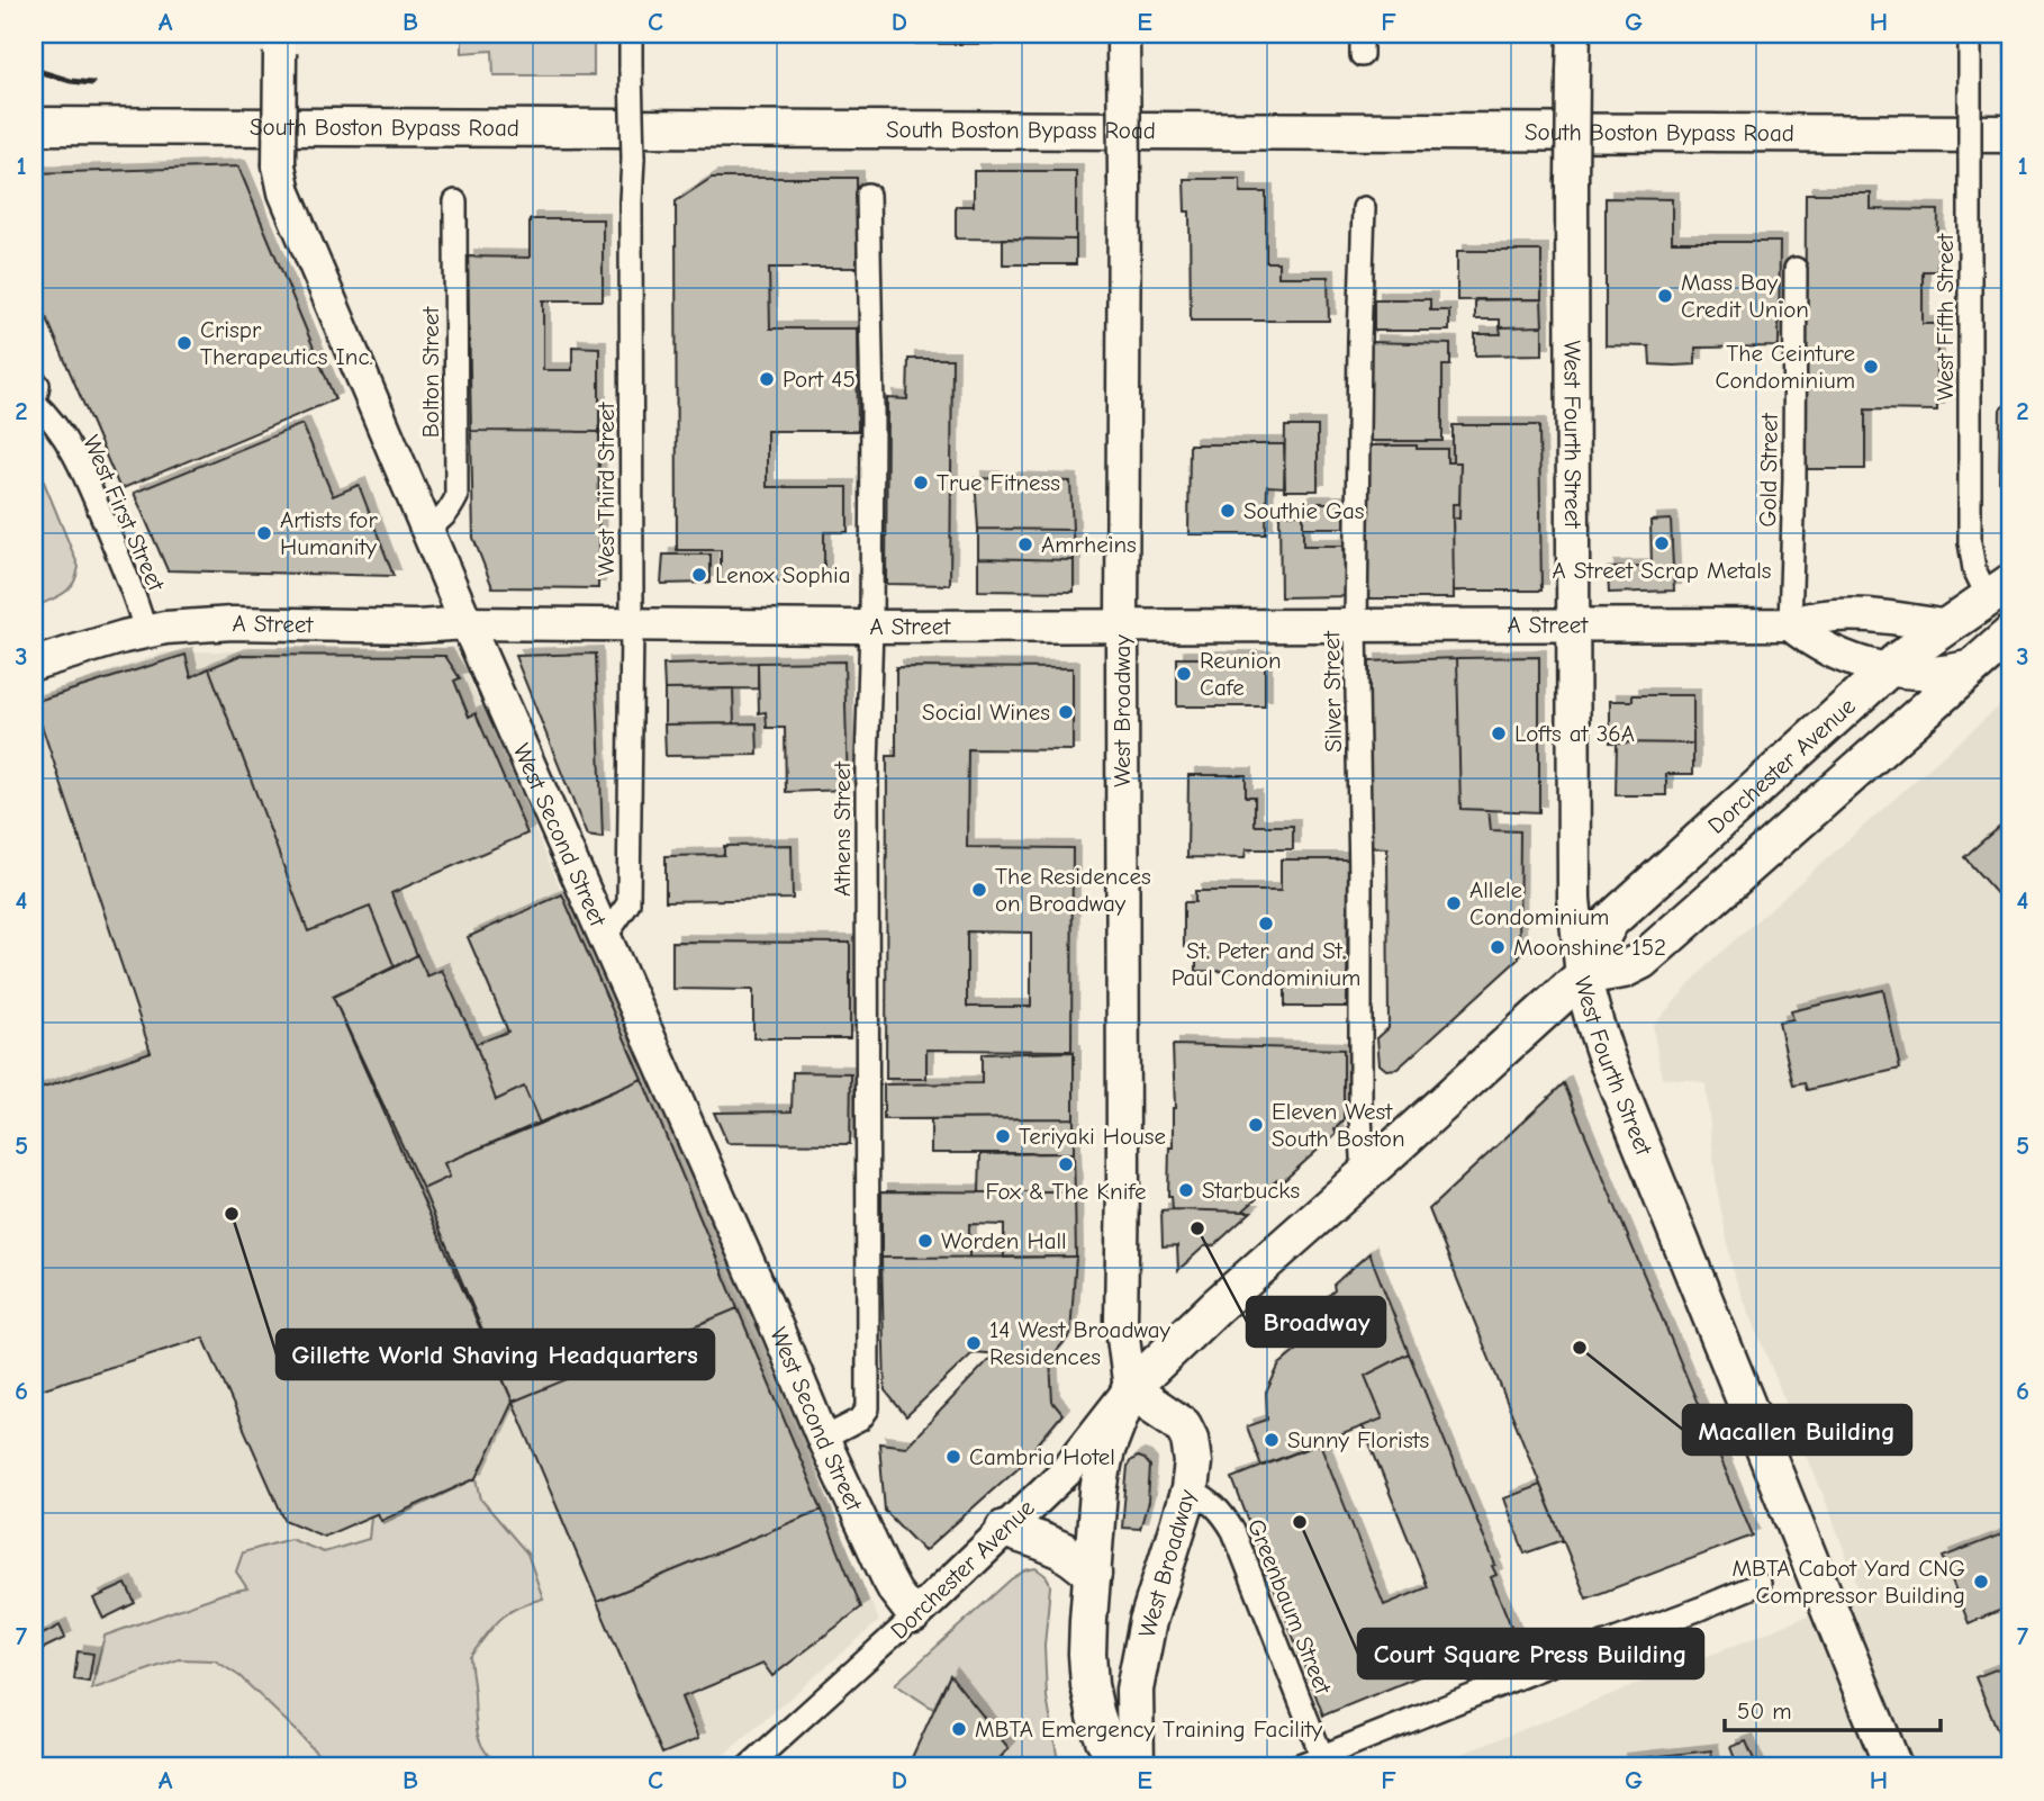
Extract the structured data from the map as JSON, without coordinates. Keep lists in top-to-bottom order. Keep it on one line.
{"streets":{"main road":["South Boston Bypass Road","West Fourth Street","A Street","West Broadway","Dorchester Avenue","West Second Street"],"street":["West Fifth Street","Bolton Street","Gold Street","West Third Street","West First Street","Silver Street","Athens Street","Greenbaum Street"]},"crossings":[["West Fifth Street","Dorchester Avenue"],["Bolton Street","West Second Street"],["West Fourth Street","A Street"],["West Fourth Street","Dorchester Avenue"],["Gold Street","A Street"],["West Third Street","A Street"],["West Third Street","West Second Street"],["West First Street","A Street"],["A Street","Silver Street"],["A Street","West Broadway"],["A Street","Dorchester Avenue"],["A Street","Athens Street"],["A Street","West Second Street"],["Silver Street","Dorchester Avenue"],["West Broadway","Dorchester Avenue"],["West Broadway","Greenbaum Street"],["Dorchester Avenue","West Second Street"],["Athens Street","West Second Street"]],"places":["Mass Bay Credit Union","Crispr Therapeutics Inc.","The Ceinture Condominium","Port 45","True Fitness","Southie Gas","Artists for Humanity","A Street Scrap Metals","Amrheins","Lenox Sophia","Reunion Cafe","Social Wines","Lofts at 36A","The Residences on Broadway","Allele Condominium","St. Peter and St. Paul Condominium","Moonshine 152","Eleven West South Boston","Teriyaki House","Fox & The Knife","Starbucks","Gillette World Shaving Headquarters","Broadway","Worden Hall","14 West Broadway Residences","Macallen Building","Sunny Florists","Cambria Hotel","Court Square Press Building","MBTA Cabot Yard CNG Compressor Building","MBTA Emergency Training Facility"],"scale_bar":"50 m","grid":{"columns":["A","B","C","D","E","F","G","H"],"rows":["1","2","3","4","5","6","7"]}}
